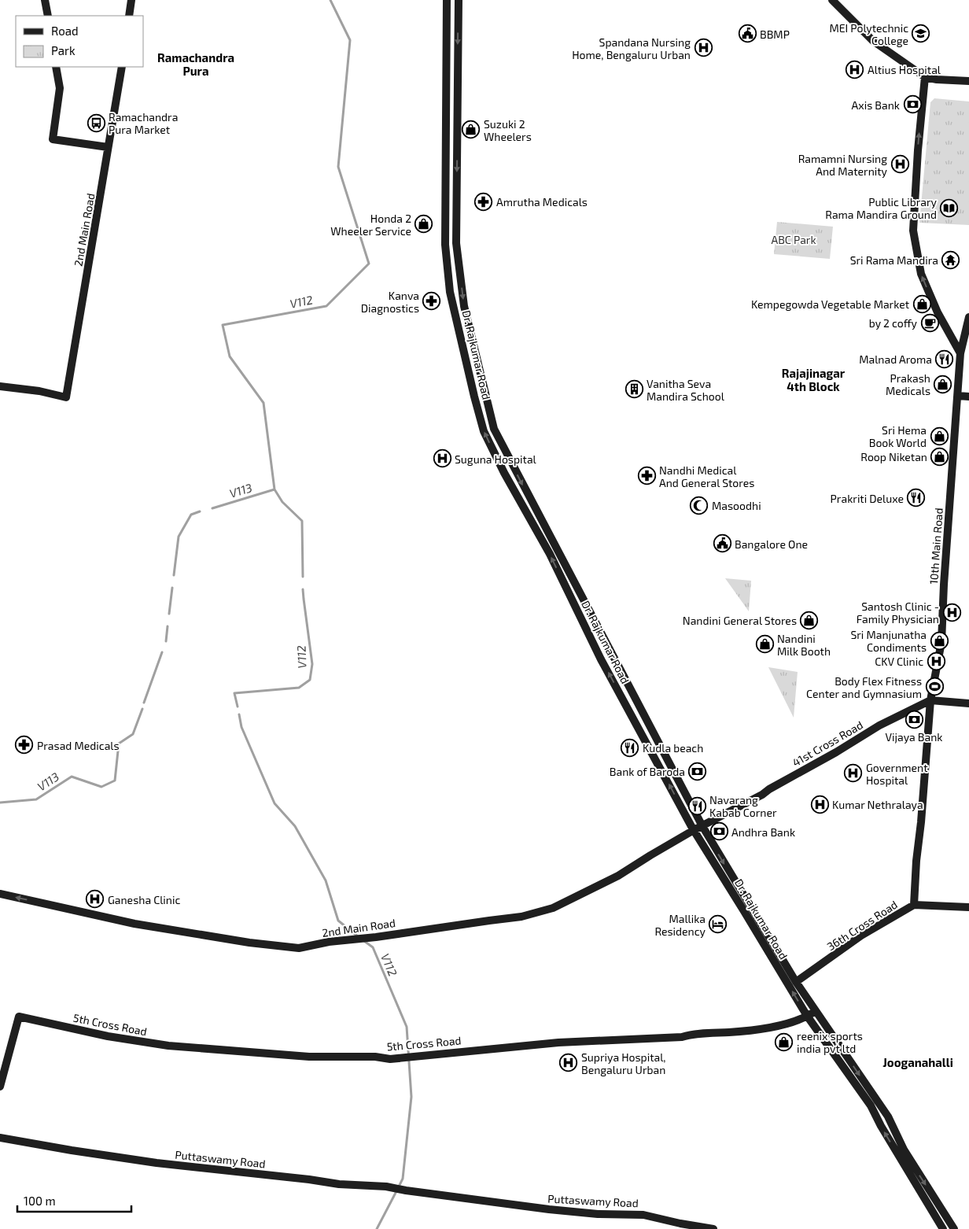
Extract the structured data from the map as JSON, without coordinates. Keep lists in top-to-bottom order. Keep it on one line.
{"streets":{"main road":["2nd Main Road","Dr. Rajkumar Road","10th Main Road","41st Cross Road","36th Cross Road","5th Cross Road","Puttaswamy Road"]},"crossings":[["2nd Main Road","Dr. Rajkumar Road"],["2nd Main Road","41st Cross Road"],["Dr. Rajkumar Road","41st Cross Road"],["Dr. Rajkumar Road","36th Cross Road"],["Dr. Rajkumar Road","5th Cross Road"],["10th Main Road","41st Cross Road"],["10th Main Road","36th Cross Road"]],"one_way":["2nd Main Road"],"districts":["Ramachandra Pura","Rajajinagar 4th Block","Jooganahalli"],"water":["V112","V113"],"parks":["ABC Park"],"places":{"public building":["BBMP","Bangalore One"],"school or university":["MEI Polytechnic College"],"hospital":["Spandana Nursing Home, Bengaluru Urban","Altius Hospital","Ramamni Nursing And Maternity","Suguna Hospital","Santosh Clinic - Family Physician","CKV Clinic","Government Hospital","Kumar Nethralaya","Ganesha Clinic","Supriya Hospital, Bengaluru Urban"],"bank":["Axis Bank","Vijaya Bank","Bank of Baroda","Andhra Bank"],"bus stop":["Ramachandra Pura Market"],"shop":["Suzuki 2 Wheelers","Honda 2 Wheeler Service","Kempegowda Vegetable Market","Prakash Medicals","Sri Hema Book World","Roop Niketan","Nandini General Stores","Sri Manjunatha Condiments","Nandini Milk Booth","reenix sports india pvt ltd"],"pharmacy":["Amrutha Medicals","Kanva Diagnostics","Nandhi Medical And General Stores","Prasad Medicals"],"library":["Public Library Rama Mandira Ground"],"temple":["Sri Rama Mandira"],"cafe":["by 2 coffy"],"restaurant":["Malnad Aroma","Prakriti Deluxe","Kudla beach","Navarang Kabab Corner"],"building":["Vanitha Seva Mandira School"],"mosque":["Masoodhi"],"sports":["Body Flex Fitness Center and Gymnasium"],"hotel":["Mallika Residency"]},"legend":["Road","Park"],"scale_bar":"100 m"}
